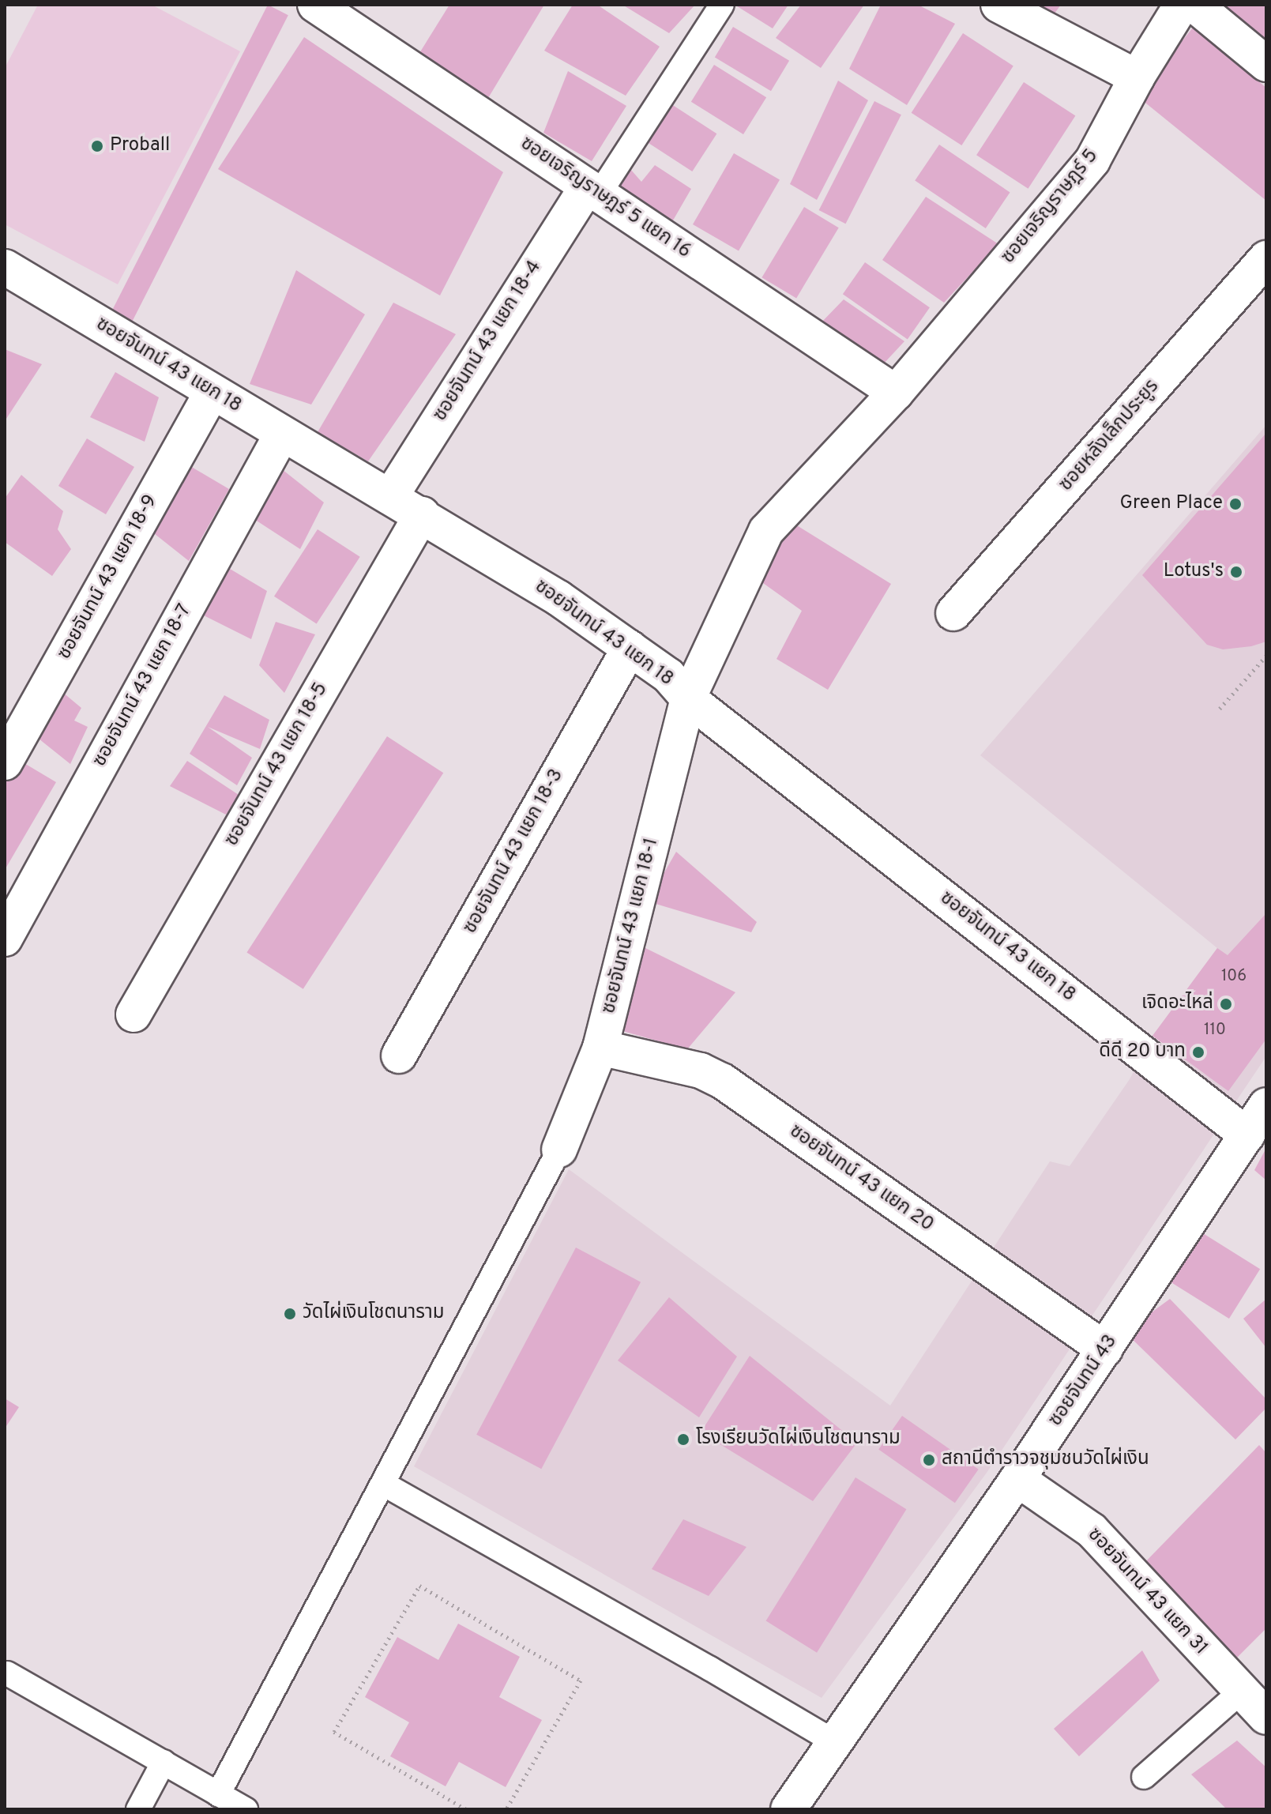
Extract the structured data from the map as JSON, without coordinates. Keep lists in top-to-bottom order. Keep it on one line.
{"streets":{"street":["ซอยเจริญราษฎร์ 5 แยก 16","ซอยเจริญราษฎร์ 5","ซอยจันทน์ 43 แยก 18-4","ซอยจันทน์ 43 แยก 18","ซอยหลังเล็กประยูร","ซอยจันทน์ 43 แยก 18-9","ซอยจันทน์ 43 แยก 18-7","ซอยจันทน์ 43 แยก 18-5","ซอยจันทน์ 43 แยก 18-3","ซอยจันทน์ 43 แยก 18-1","ซอยจันทน์ 43 แยก 20","ซอยจันทน์ 43","ซอยจันทน์ 43 แยก 31"]},"crossings":[["ซอยเจริญราษฎร์ 5 แยก 16","ซอยเจริญราษฎร์ 5"],["ซอยเจริญราษฎร์ 5 แยก 16","ซอยจันทน์ 43 แยก 18-4"],["ซอยเจริญราษฎร์ 5","ซอยจันทน์ 43 แยก 18"],["ซอยเจริญราษฎร์ 5","ซอยจันทน์ 43 แยก 18-1"],["ซอยจันทน์ 43 แยก 18-4","ซอยจันทน์ 43 แยก 18"],["ซอยจันทน์ 43 แยก 18","ซอยจันทน์ 43 แยก 18-9"],["ซอยจันทน์ 43 แยก 18","ซอยจันทน์ 43 แยก 18-7"],["ซอยจันทน์ 43 แยก 18","ซอยจันทน์ 43 แยก 18-5"],["ซอยจันทน์ 43 แยก 18","ซอยจันทน์ 43 แยก 18-3"],["ซอยจันทน์ 43 แยก 18","ซอยจันทน์ 43 แยก 18-1"],["ซอยจันทน์ 43 แยก 18","ซอยจันทน์ 43"],["ซอยจันทน์ 43 แยก 18-1","ซอยจันทน์ 43 แยก 20"],["ซอยจันทน์ 43 แยก 20","ซอยจันทน์ 43"],["ซอยจันทน์ 43","ซอยจันทน์ 43 แยก 31"]],"places":["Proball","Green Place","Lotus's","เจิดอะไหล่","ดีดี 20 บาท","วัดไผ่เงินโชตนาราม","โรงเรียนวัดไผ่เงินโชตนาราม","สถานีตำราวจชุมชนวัดไผ่เงิน"],"house_numbers":["106","110"]}
